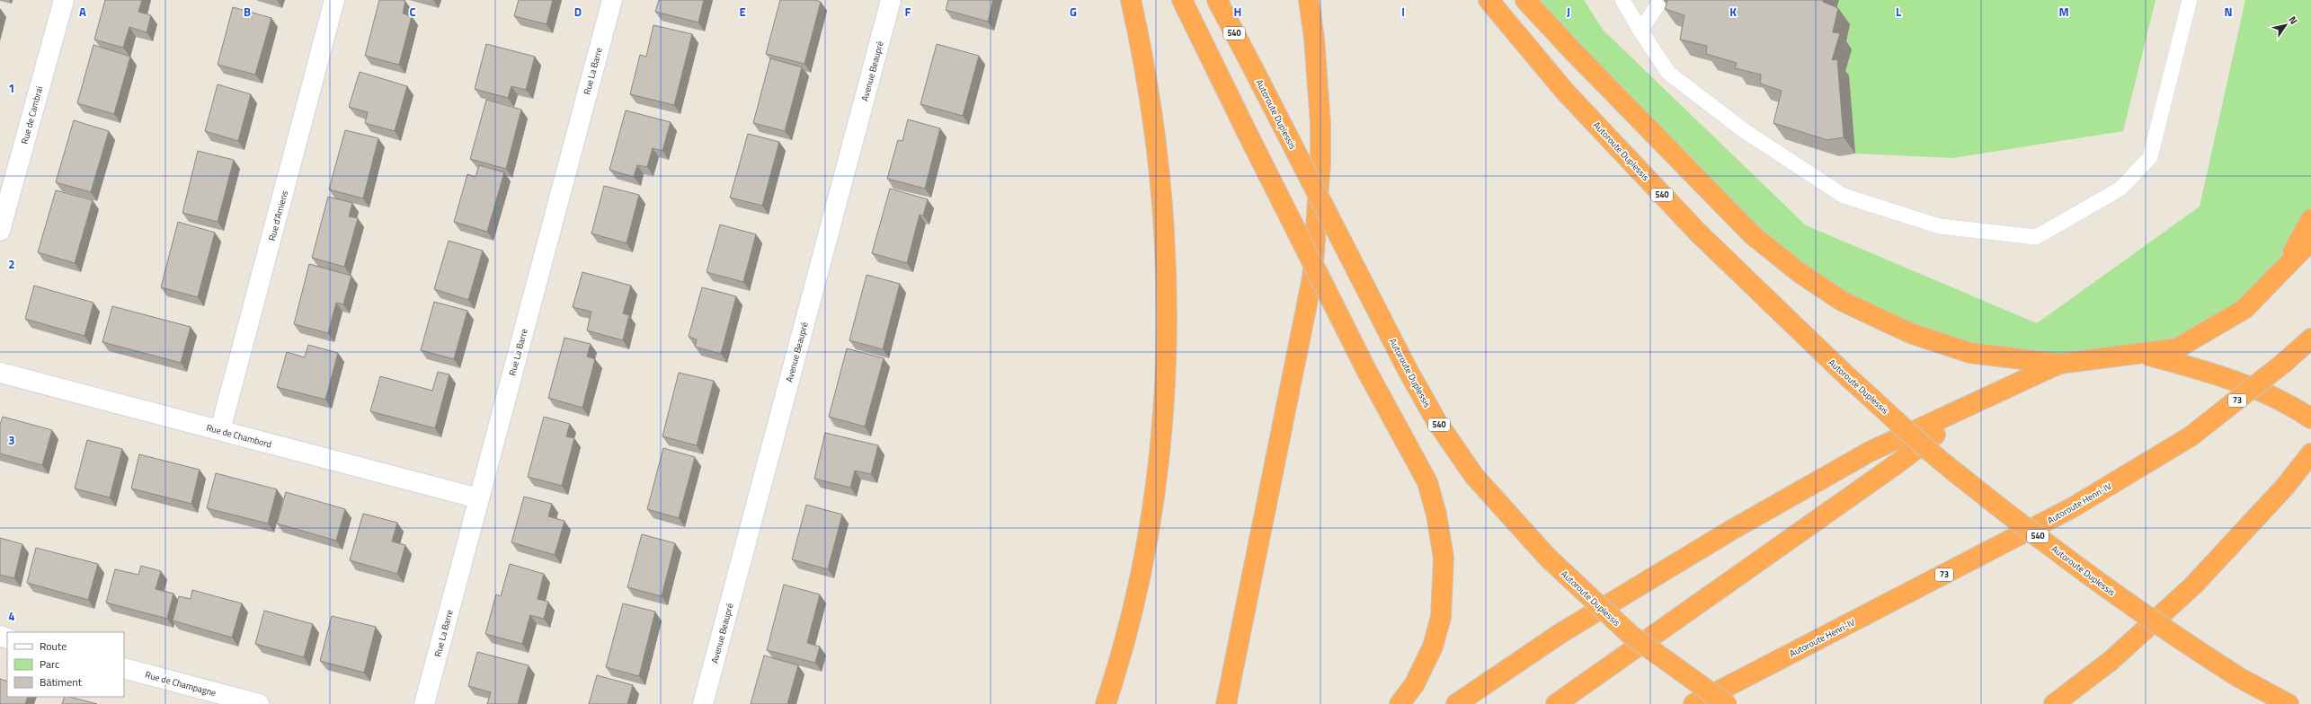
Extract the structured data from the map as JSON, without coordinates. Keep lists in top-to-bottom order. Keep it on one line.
{"streets":{"highway":["540","Autoroute Duplessis","73","Autoroute Henri-IV"],"street":["Rue La Barre","Avenue Beaupré","Rue de Cambrai","Rue d'Amiens","Rue de Chambord","Rue de Champagne"]},"crossings":[["Rue La Barre","Rue de Chambord"],["Rue d'Amiens","Rue de Chambord"]],"legend":["Route","Parc","Bâtiment"],"north":"top right","grid":{"columns":["A","B","C","D","E","F","G","H","I","J","K","L","M","N"],"rows":["1","2","3","4"]}}
